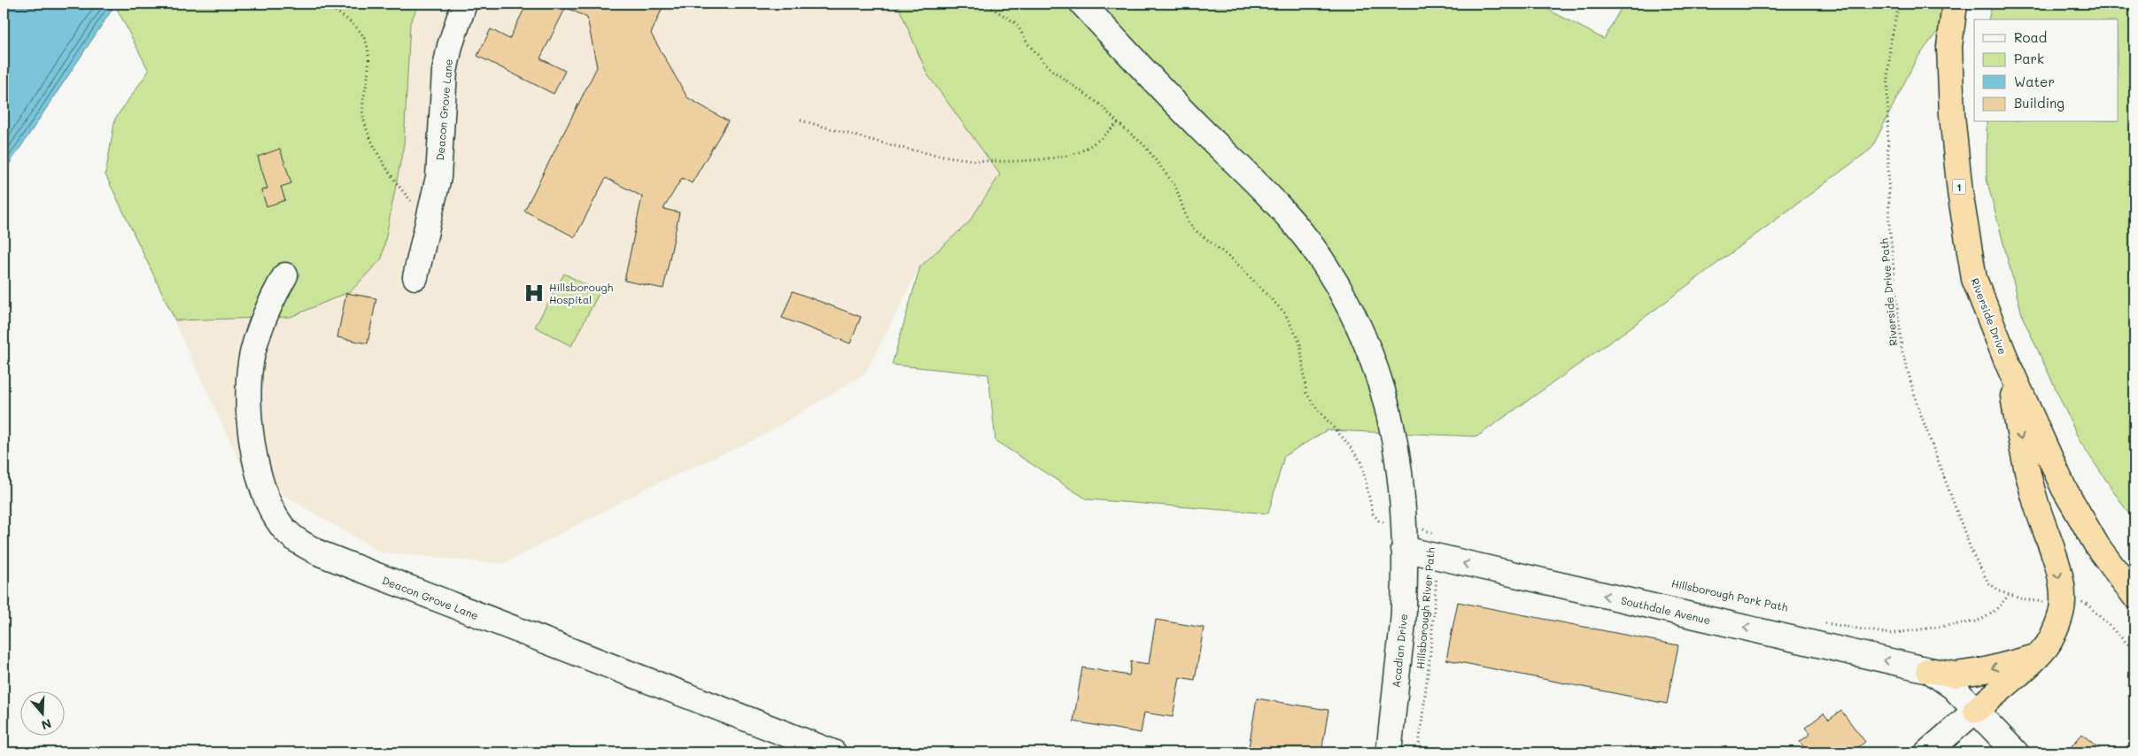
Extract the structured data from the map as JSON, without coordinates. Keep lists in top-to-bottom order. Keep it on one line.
{"streets":{"highway":["1","Riverside Drive"],"street":["Deacon Grove Lane","Southdale Avenue","Acadian Drive"],"path":["Riverside Drive Path","Hillsborough River Path"]},"crossings":[["Hillsborough River Path","Southdale Avenue"],["Hillsborough River Path","Acadian Drive"],["Southdale Avenue","Acadian Drive"]],"one_way":["Southdale Avenue"],"places":{"hospital":["Hillsborough Hospital"]},"legend":["Road","Park","Water","Building"],"north":"bottom"}
